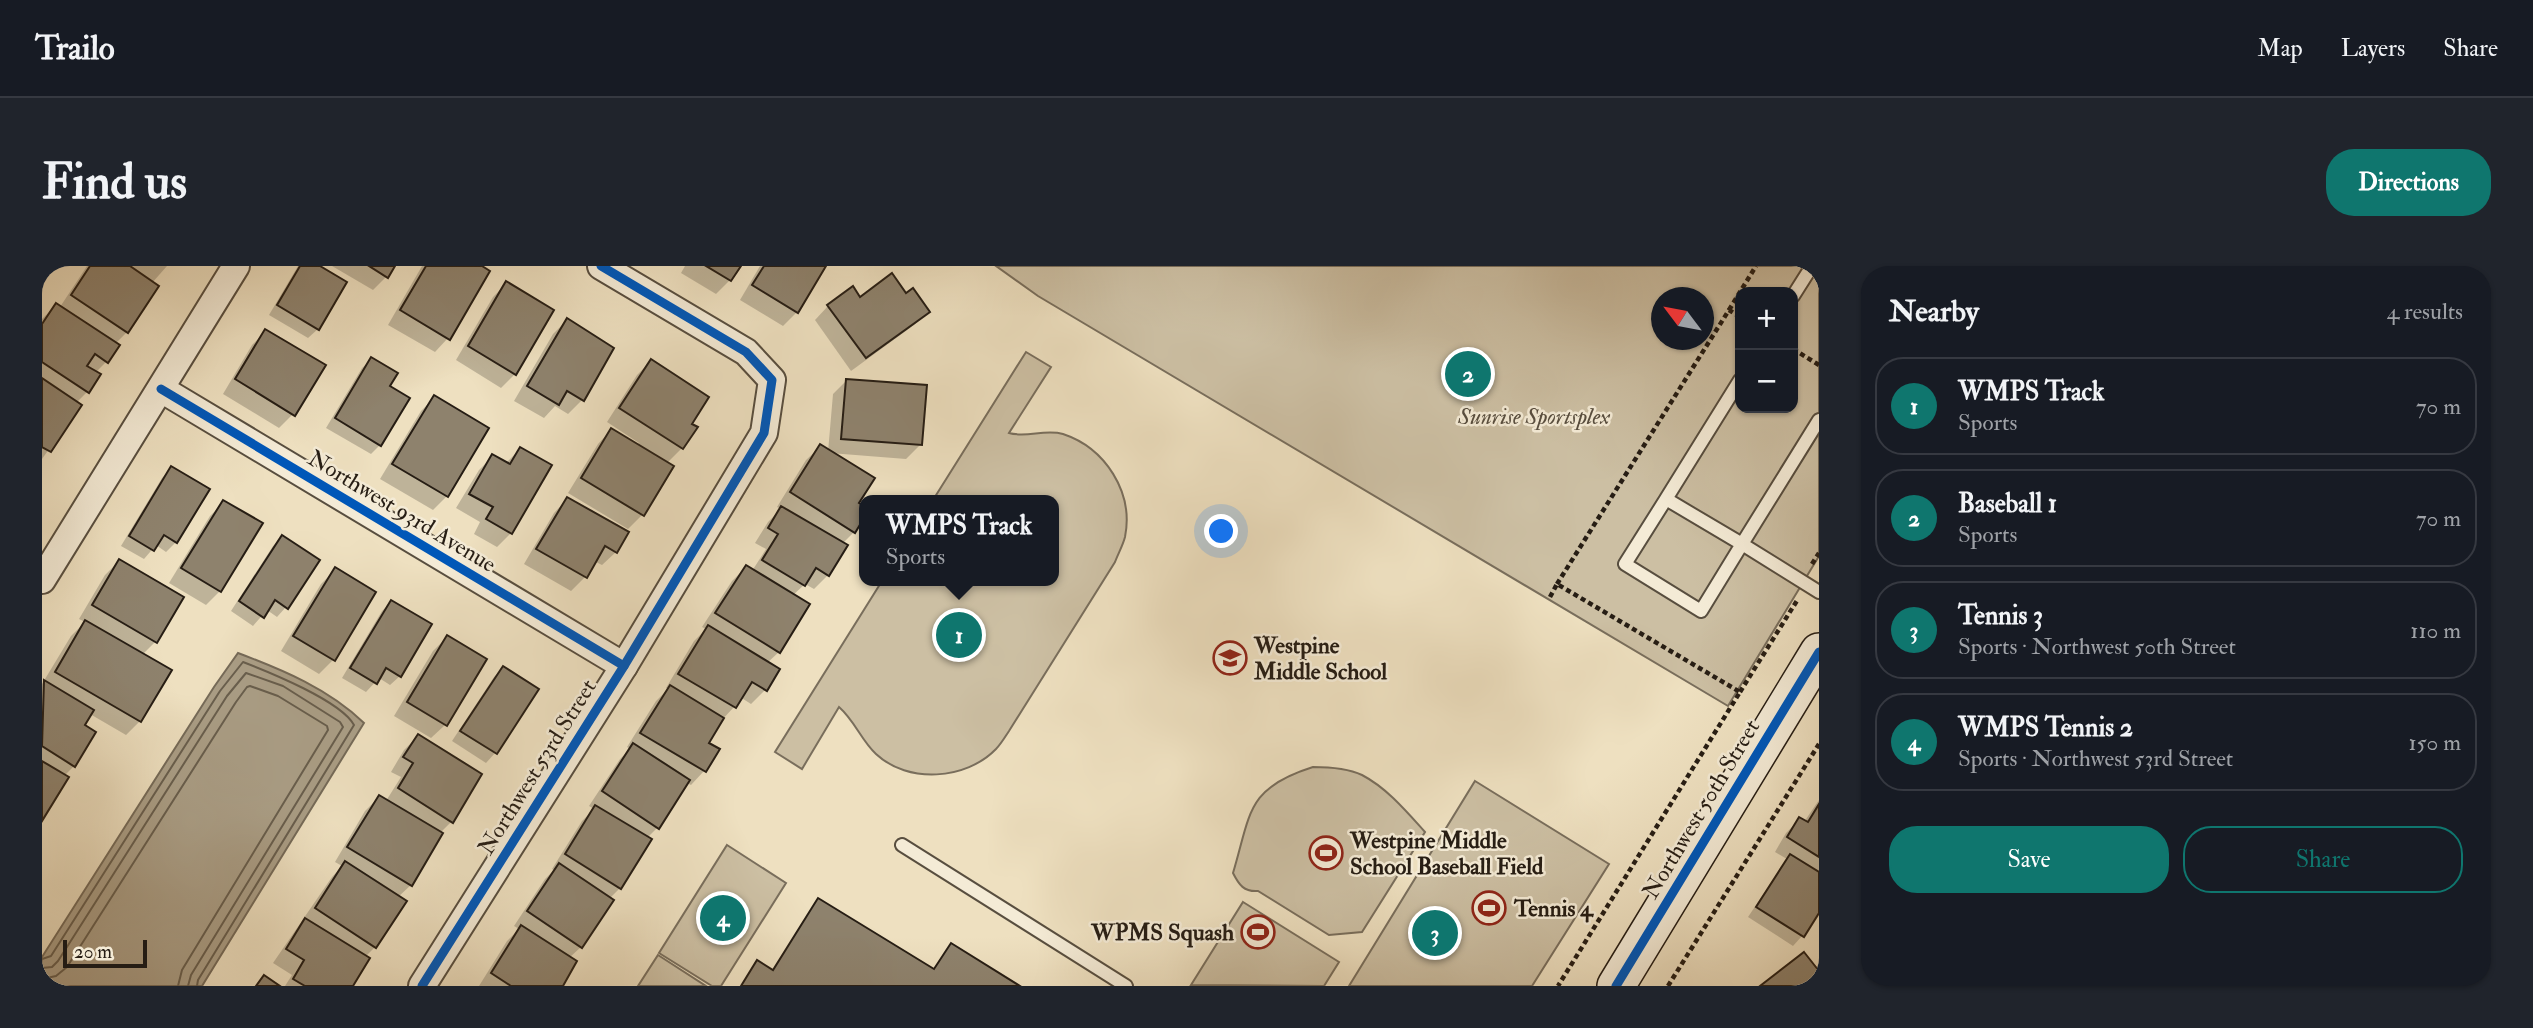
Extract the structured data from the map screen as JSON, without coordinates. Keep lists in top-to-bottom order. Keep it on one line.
{"streets":{"street":["Northwest 93rd Avenue","Northwest 53rd Street","Northwest 50th Street"]},"crossings":[["Northwest 93rd Avenue","Northwest 53rd Street"]],"parks":["Sunrise Sportsplex"],"places":{"school or university":["Westpine Middle School"],"sports":["Westpine Middle School Baseball Field","Tennis 4","WPMS Squash"]},"scale_bar":"20 m","north":"top left","page":{"header":"Trailo","nav":["Map","Layers","Share"],"buttons":["Directions",["Save","Share"]],"title":"Find us","heading":["Nearby","4 results"],"map_buttons":["+","−"],"pins":["2","1","4","3"],"list":[{"mark":"1","name":"WMPS Track","note":"Sports","value":"70 m"},{"mark":"2","name":"Baseball 1","note":"Sports","value":"70 m"},{"mark":"3","name":"Tennis 3","note":"Sports · Northwest 50th Street","value":"110 m"},{"mark":"4","name":"WMPS Tennis 2","note":"Sports · Northwest 53rd Street","value":"150 m"}],"popup":["WMPS Track","Sports"],"scale":"20 m"}}
